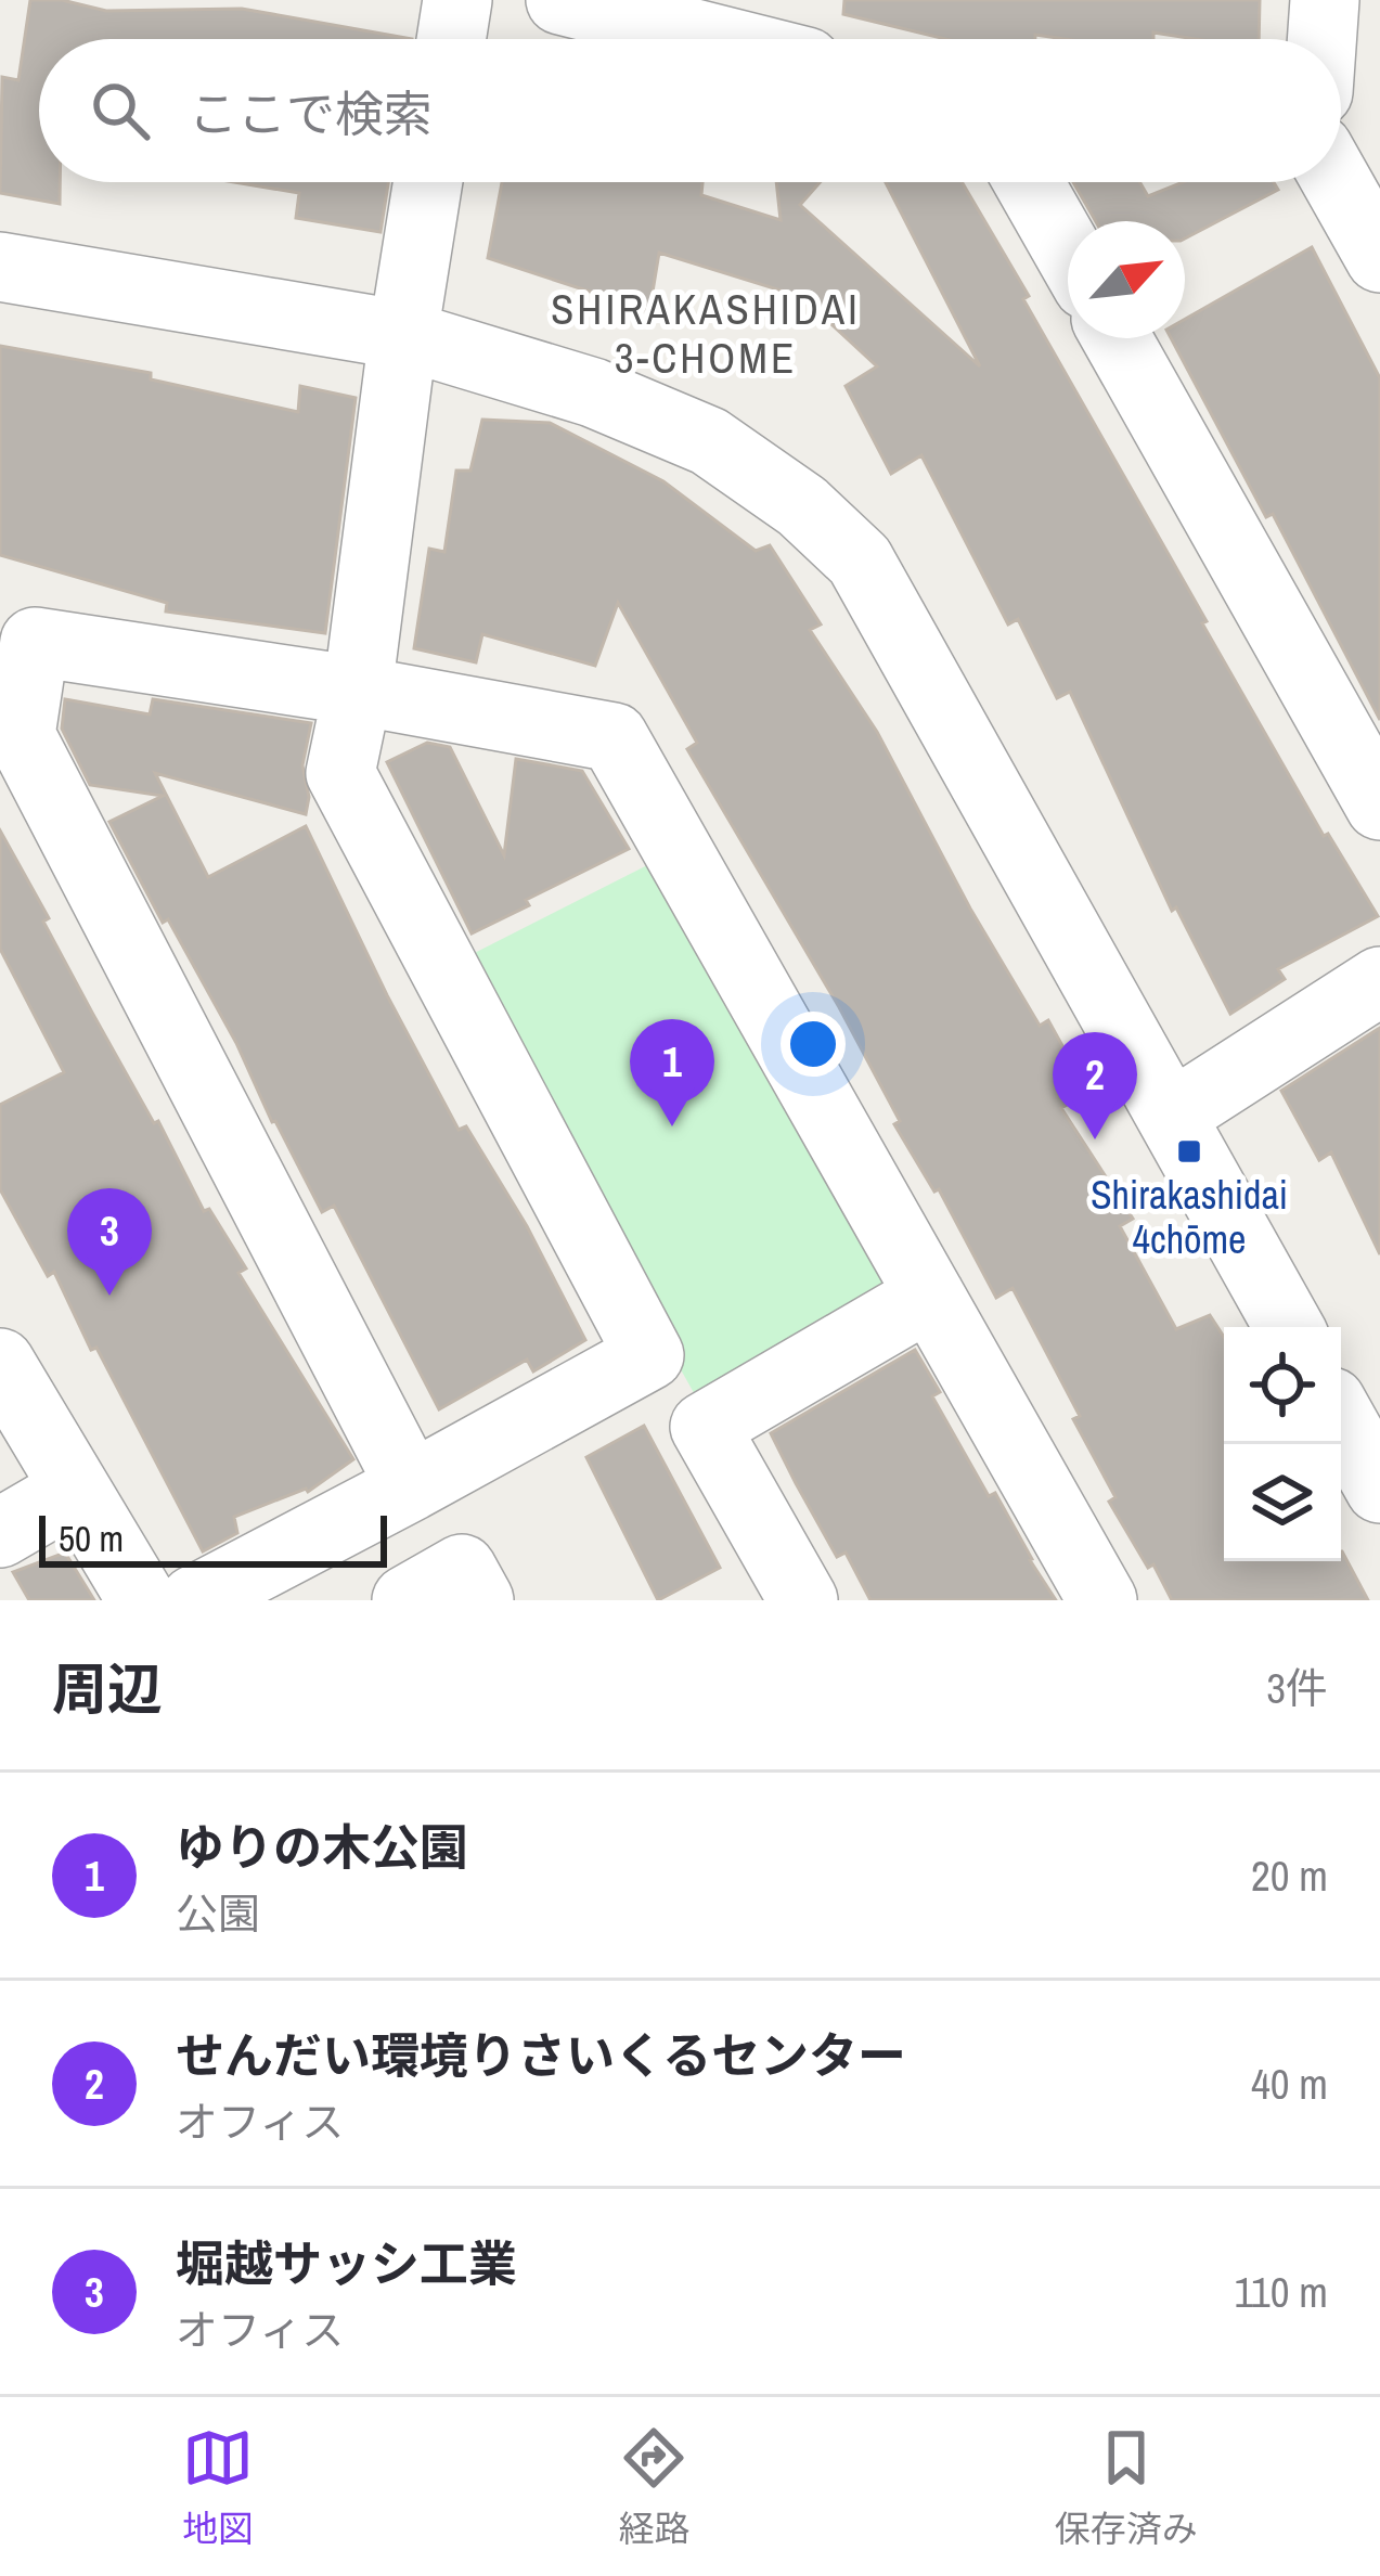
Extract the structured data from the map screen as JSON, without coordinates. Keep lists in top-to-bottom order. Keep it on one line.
{"districts":["SHIRAKASHIDAI 3-CHOME"],"places":{"transit":["Shirakashidai 4chōme"]},"scale_bar":"50 m","north":"top right","page":{"search":"ここで検索","pins":["1","2","3"],"scale":"50 m","heading":["周辺","3件"],"list":[{"mark":"1","name":"ゆりの木公園","note":"公園","value":"20 m"},{"mark":"2","name":"せんだい環境りさいくるセンター","note":"オフィス","value":"40 m"},{"mark":"3","name":"堀越サッシ工業","note":"オフィス","value":"110 m"}],"nav":["地図","経路","保存済み"]}}
